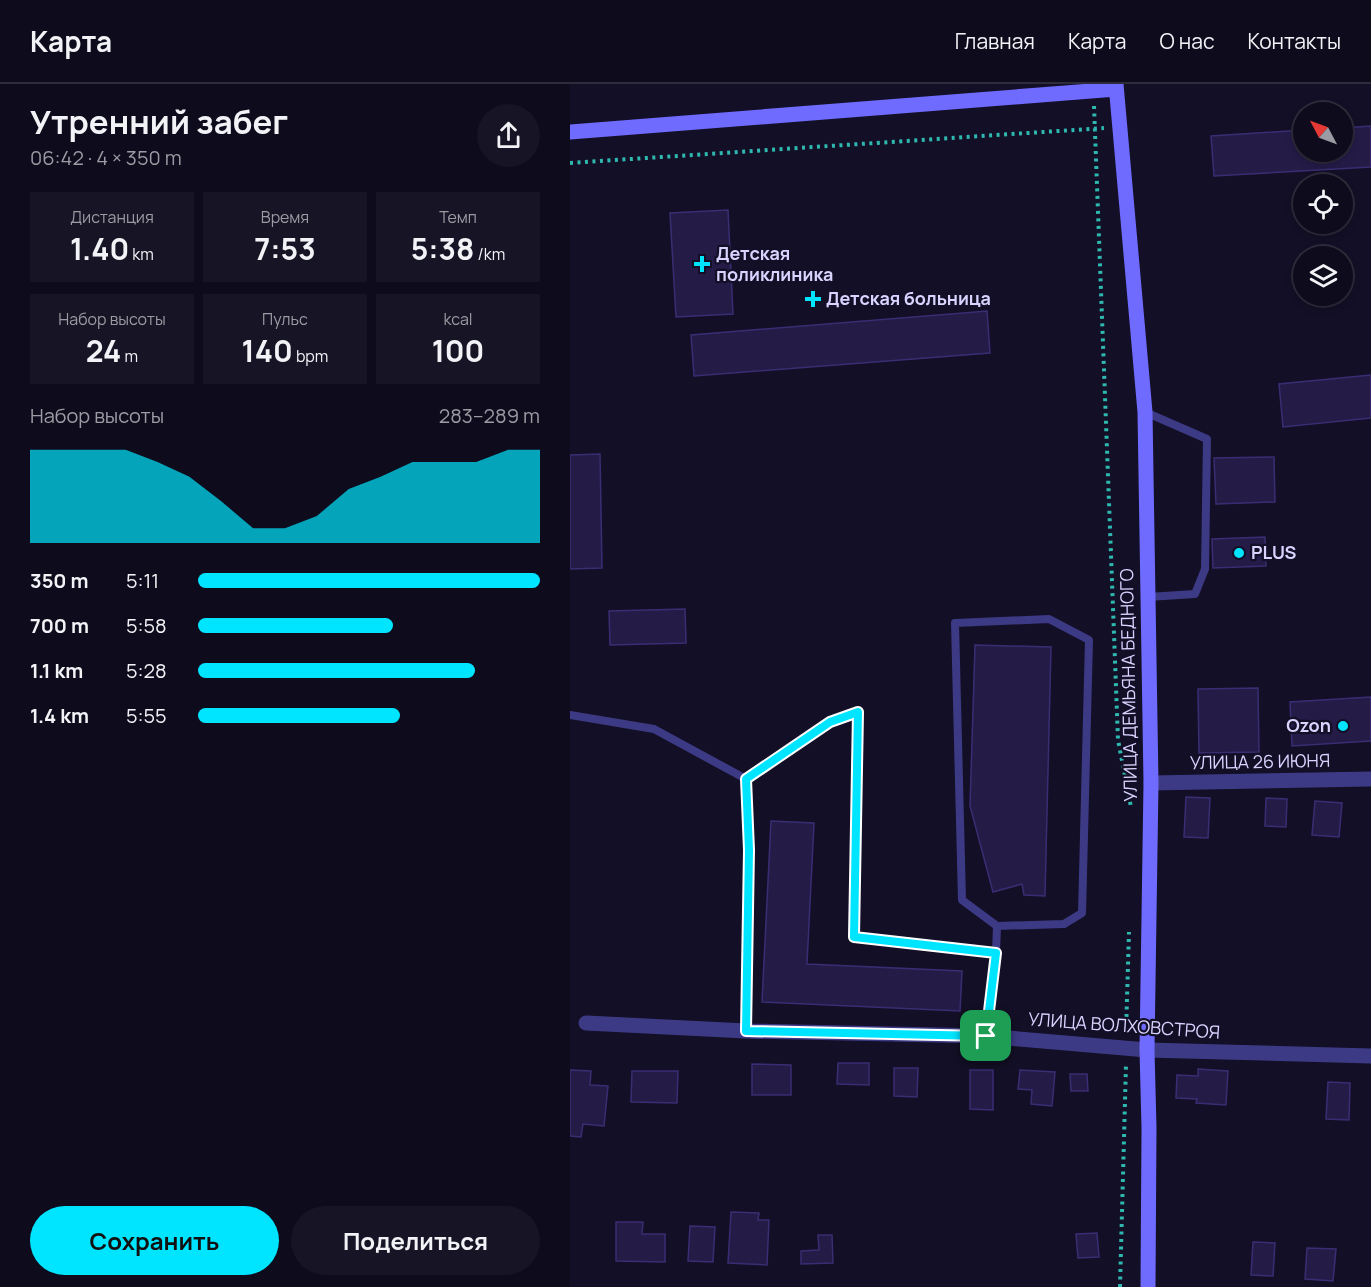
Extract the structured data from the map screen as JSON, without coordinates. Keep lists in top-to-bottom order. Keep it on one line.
{"streets":{"main road":["УЛИЦА ДЕМЬЯНА БЕДНОГО"],"street":["УЛИЦА 26 ИЮНЯ","УЛИЦА ВОЛХОВСТРОЯ"]},"crossings":[["УЛИЦА ДЕМЬЯНА БЕДНОГО","УЛИЦА 26 ИЮНЯ"],["УЛИЦА ДЕМЬЯНА БЕДНОГО","УЛИЦА ВОЛХОВСТРОЯ"]],"places":{"health":["Детская поликлиника","Детская больница"],"other":["PLUS","Ozon"]},"north":"top left","page":{"header":"Карта","nav":["Главная","Карта","О нас","Контакты"],"heading":["Утренний забег","06:42 · 4 × 350 m"],"stats":[["Дистанция","1.40 km"],["Время","7:53"],["Темп","5:38 /km"],["Набор высоты","24 m"],["Пульс","140 bpm"],["kcal","100"]],"chart":["Набор высоты","283–289 m"],"list":[{"name":"350 m","note":"5:11"},{"name":"700 m","note":"5:58"},{"name":"1.1 km","note":"5:28"},{"name":"1.4 km","note":"5:55"}],"buttons":["Сохранить","Поделиться"]}}
